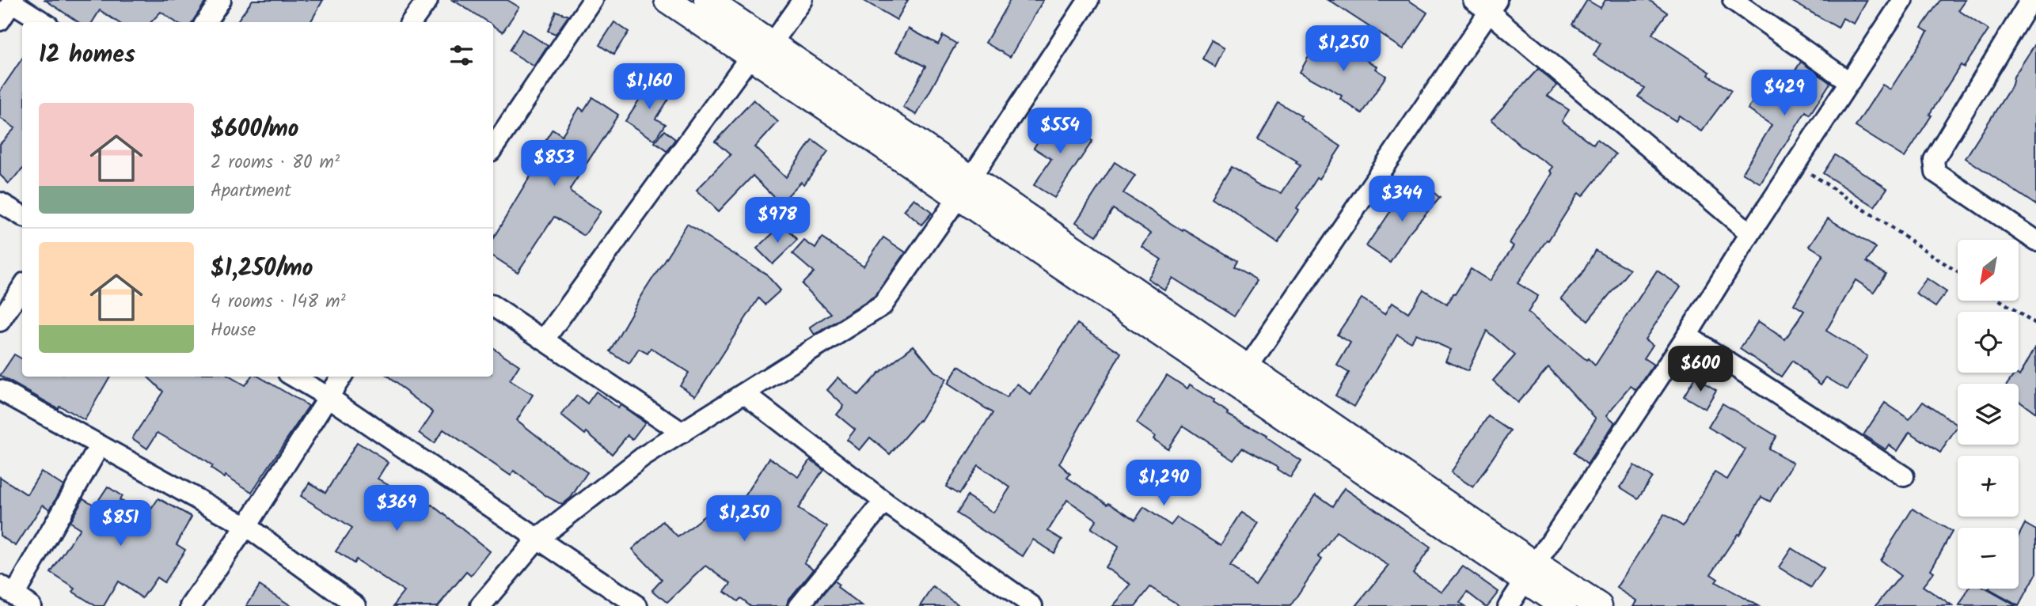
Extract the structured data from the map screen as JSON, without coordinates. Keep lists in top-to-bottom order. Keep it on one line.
{"north":"bottom left","page":{"heading":"12 homes","price":["$1,250","$1,160","$429","$554","$853","$344","$978","$600","$1,290","$369","$1,250","$851"],"list":[{"name":"$600/mo","note":"2 rooms · 80 m² · Apartment"},{"name":"$1,250/mo","note":"4 rooms · 148 m² · House"}],"map_buttons":["+","−"]}}
